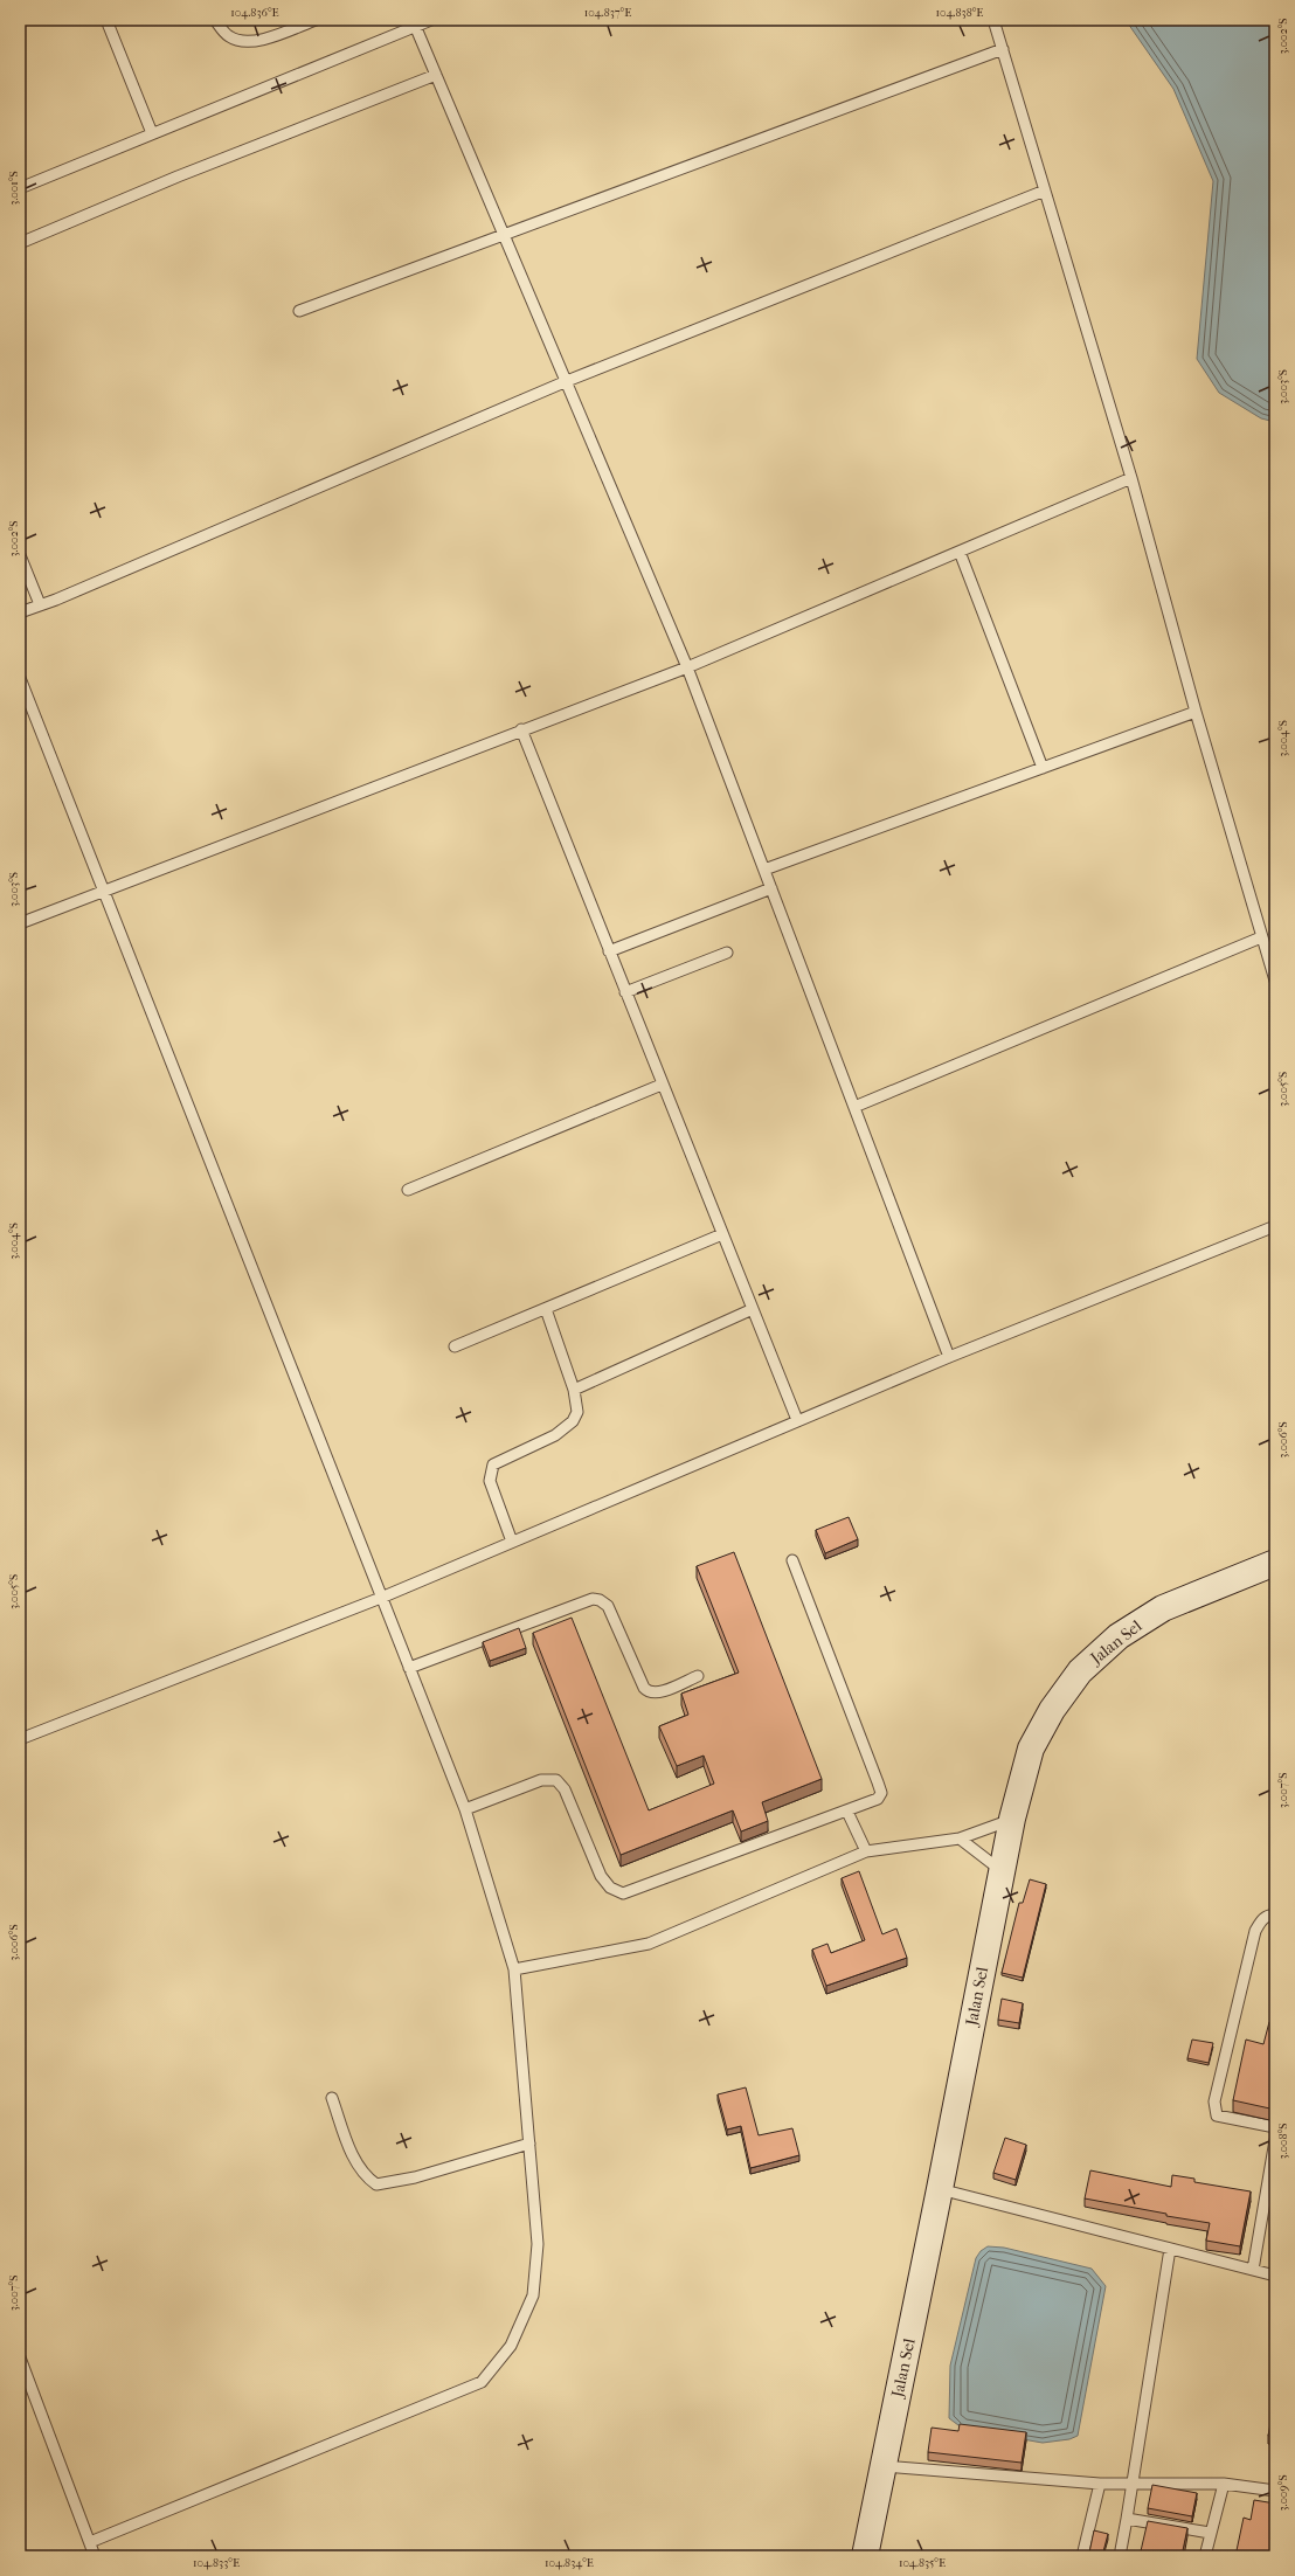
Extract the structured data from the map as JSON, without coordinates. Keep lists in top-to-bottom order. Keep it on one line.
{"streets":{"street":["Jalan Sel"]},"coordinates":["104.836°E","104.837°E","104.838°E","3.002°S","3.001°S","3.003°S","3.004°S","3.005°S","3.006°S","3.007°S","3.008°S","3.009°S","104.833°E","104.834°E","104.835°E"]}
